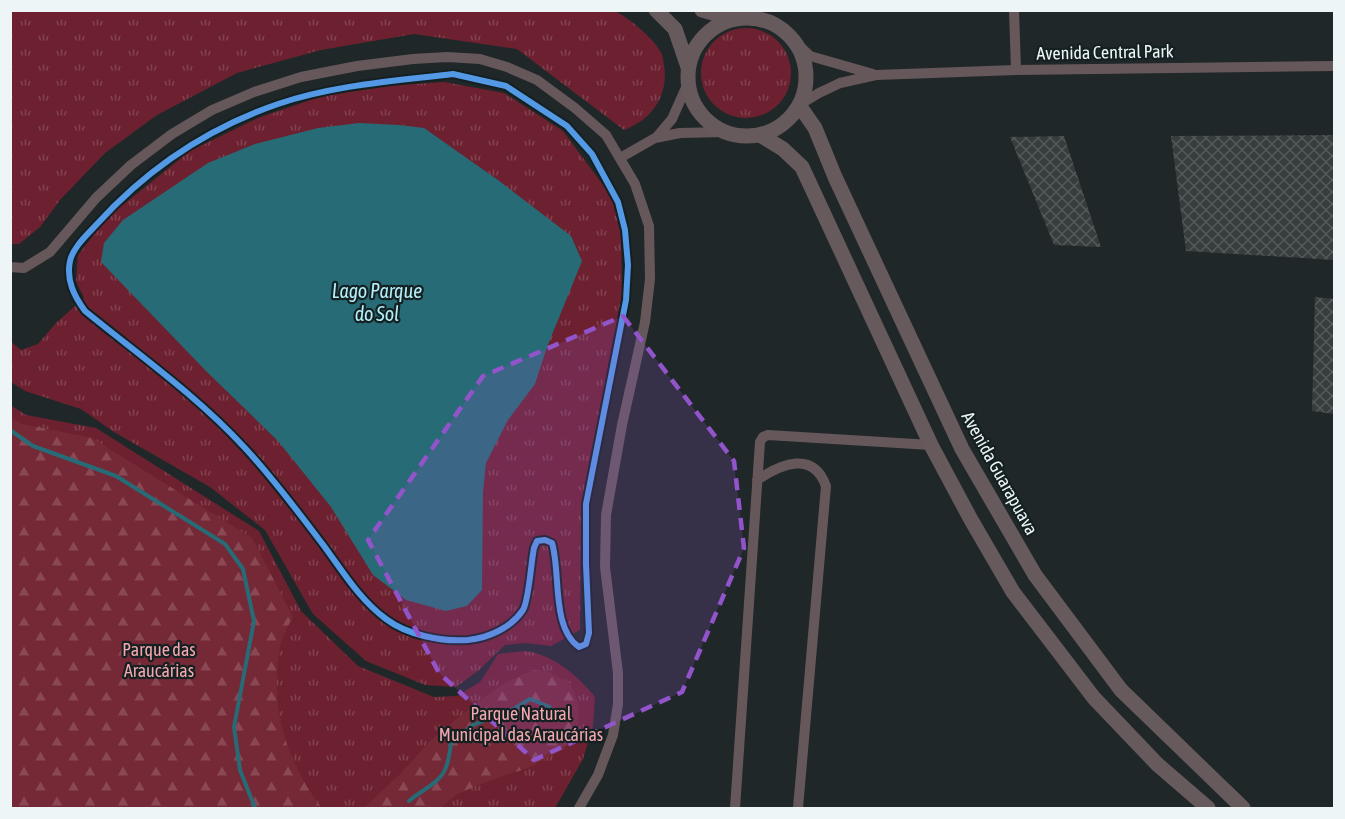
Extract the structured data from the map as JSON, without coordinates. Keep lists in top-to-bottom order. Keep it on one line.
{"streets":{"street":["Avenida Central Park","Avenida Guarapuava"]},"water":["Lago Parque do Sol"],"parks":["Parque das Araucárias","Parque Natural Municipal das Araucárias"]}
